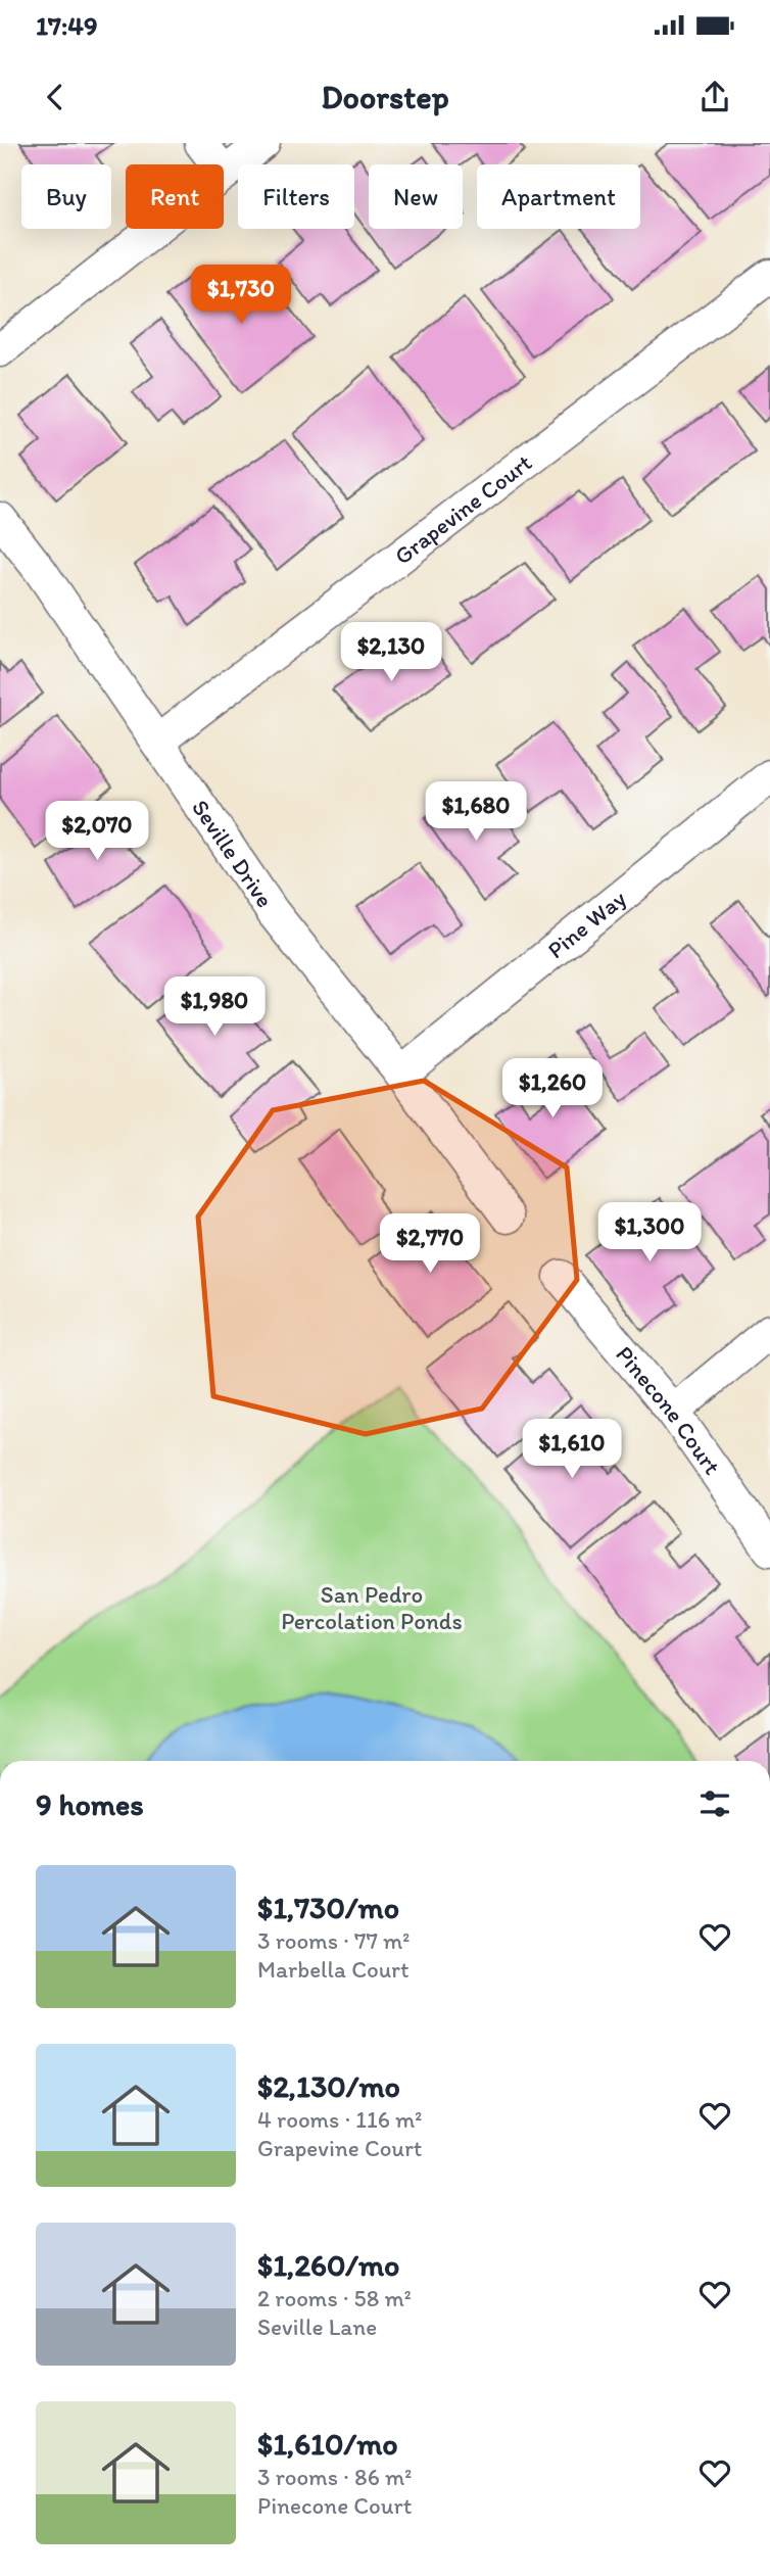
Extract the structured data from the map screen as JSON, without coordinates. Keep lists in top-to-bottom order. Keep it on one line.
{"streets":{"street":["Grapevine Court","Seville Drive","Pine Way","Pinecone Court"]},"crossings":[["Grapevine Court","Seville Drive"],["Seville Drive","Pine Way"]],"parks":["San Pedro Percolation Ponds"],"page":{"status":"17:49","header":"Doorstep","chip":["Buy","Rent","Filters","New","Apartment"],"price":["$1,730","$2,130","$1,680","$2,070","$1,980","$1,260","$1,300","$2,770","$1,610"],"heading":"9 homes","list":[{"name":"$1,730/mo","note":"3 rooms · 77 m² · Marbella Court"},{"name":"$2,130/mo","note":"4 rooms · 116 m² · Grapevine Court"},{"name":"$1,260/mo","note":"2 rooms · 58 m² · Seville Lane"},{"name":"$1,610/mo","note":"3 rooms · 86 m² · Pinecone Court"}]}}
